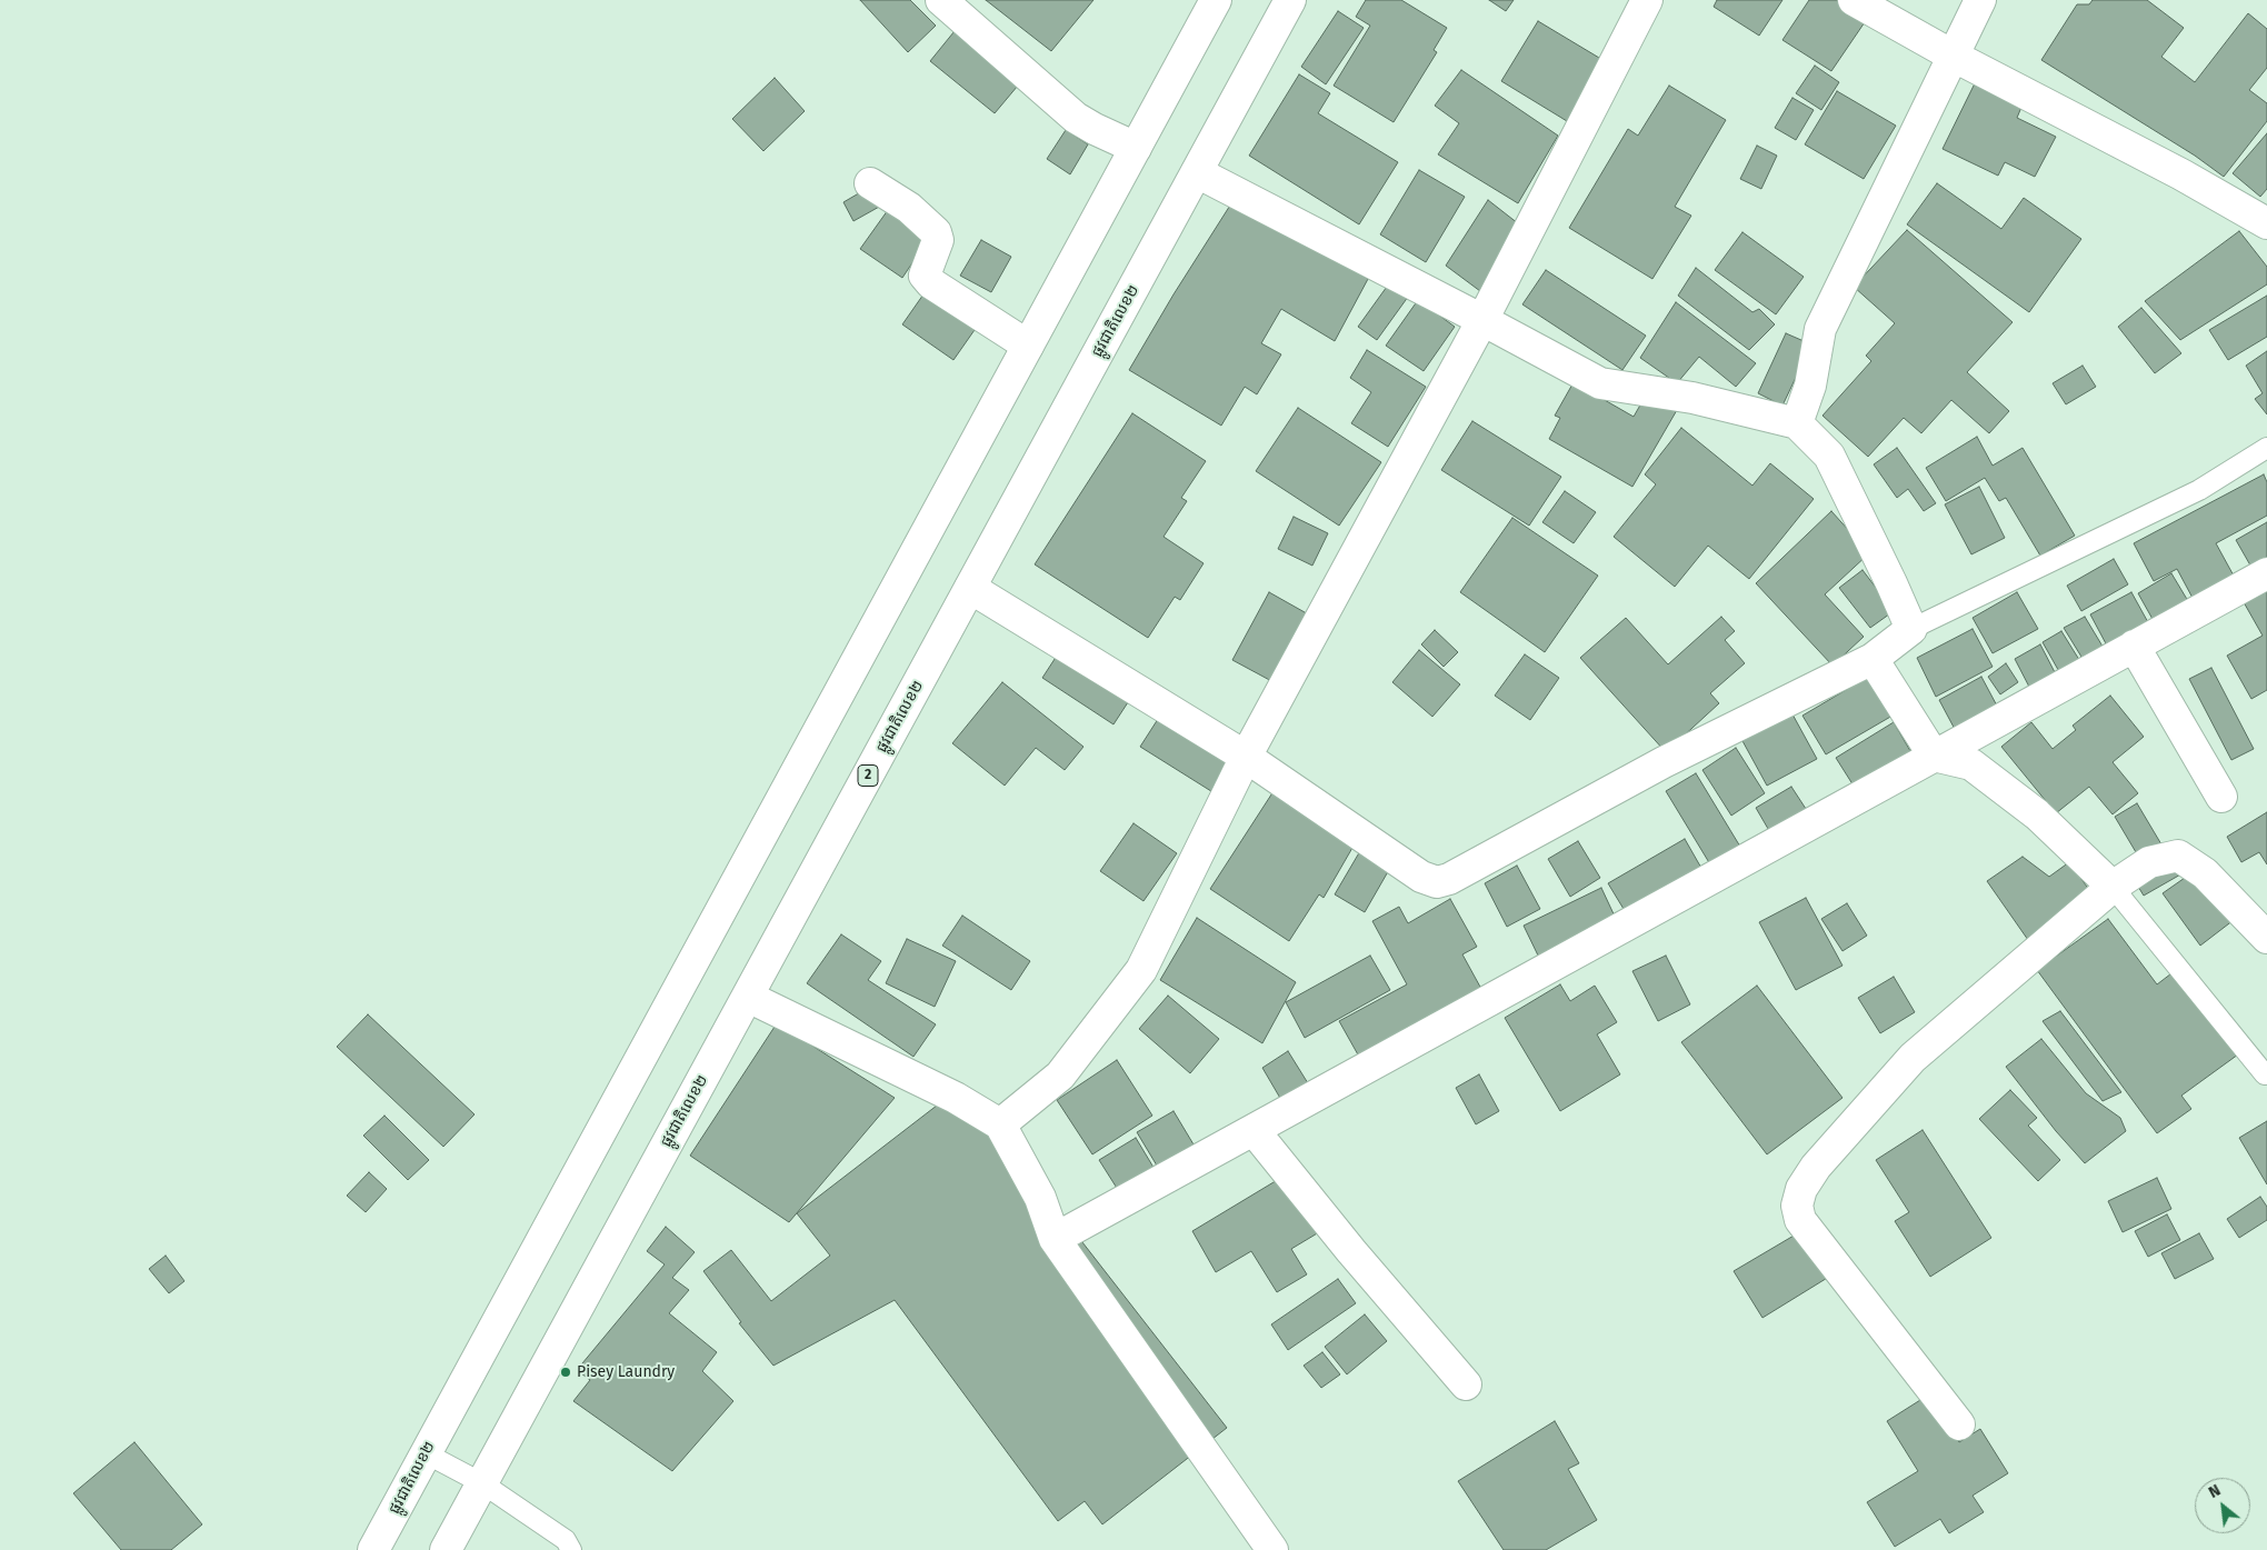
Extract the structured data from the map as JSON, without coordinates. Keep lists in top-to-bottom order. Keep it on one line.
{"streets":{"main road":["ផ្លូវជាតិលេខ២","2"]},"places":["Pisey Laundry"],"north":"top left"}
